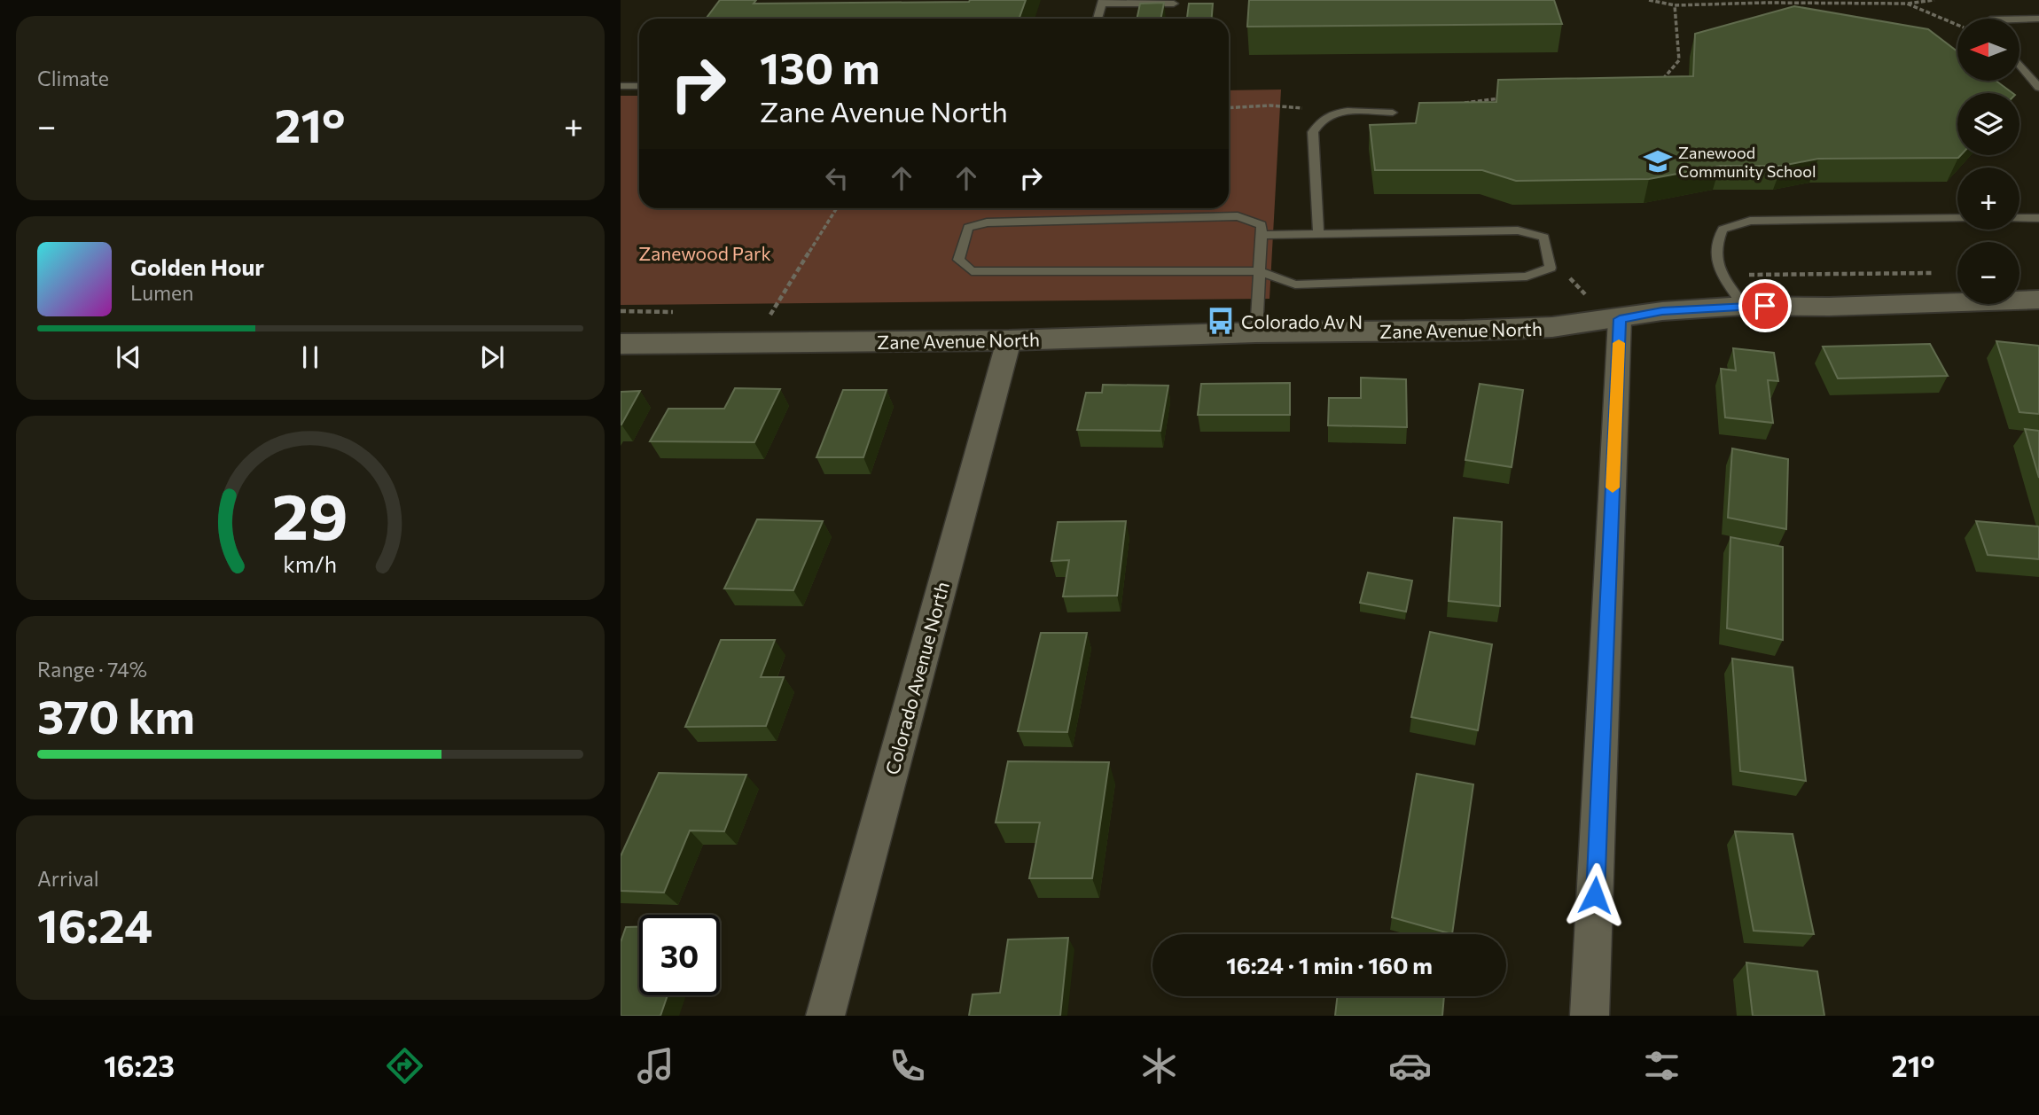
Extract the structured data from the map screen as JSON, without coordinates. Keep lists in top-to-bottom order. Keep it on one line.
{"streets":{"street":["Zane Avenue North","Colorado Avenue North"]},"crossings":[["Zane Avenue North","Colorado Avenue North"]],"parks":["Zanewood Park"],"places":{"school or university":["Zanewood Community School"],"bus stop":["Colorado Av N"]},"north":"left","page":{"tile":["Climate",["Range · 74%","370 km"],["Arrival","16:24"]],"map_buttons":["+","−"],"turn":["130 m","Zane Avenue North"],"heat":["−","21°","+"],"song":["Golden Hour","Lumen"],"limit":"30","trip":"16:24 · 1 min · 160 m","tabs":["16:23","21°"],"gauge":["29","km/h"]}}
